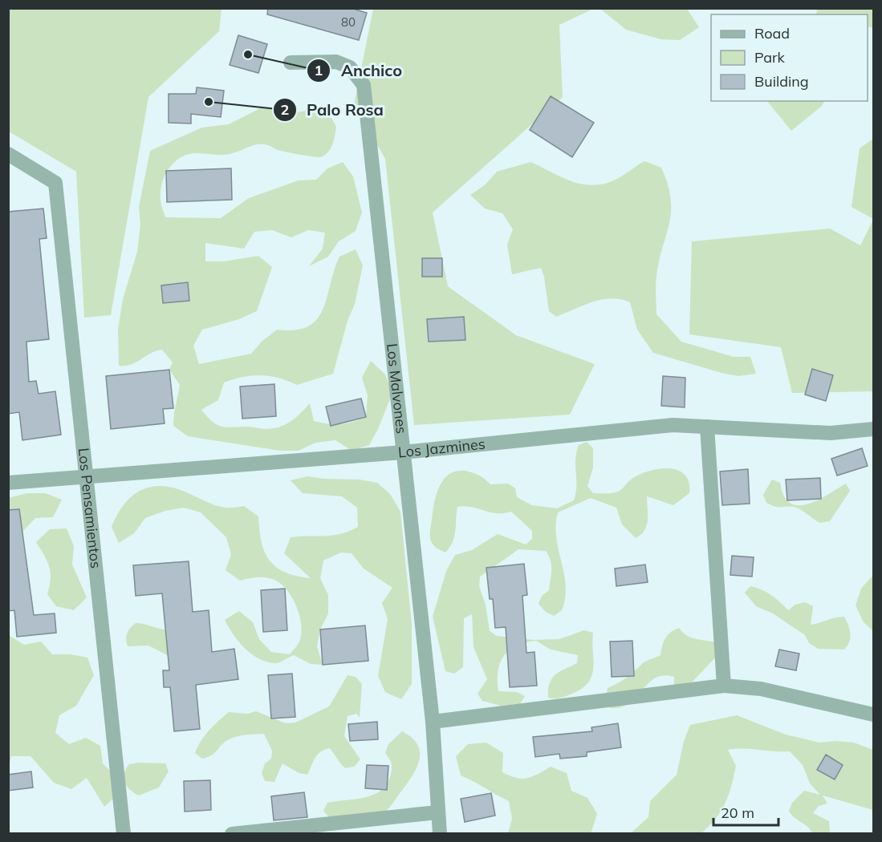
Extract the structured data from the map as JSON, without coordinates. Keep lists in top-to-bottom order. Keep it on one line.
{"streets":{"street":["Los Malvones","Los Jazmines","Los Pensamientos"]},"crossings":[["Los Malvones","Los Jazmines"],["Los Jazmines","Los Pensamientos"]],"places":["Anchico","Palo Rosa"],"house_numbers":["80"],"legend":["Road","Park","Building"],"scale_bar":"20 m"}
